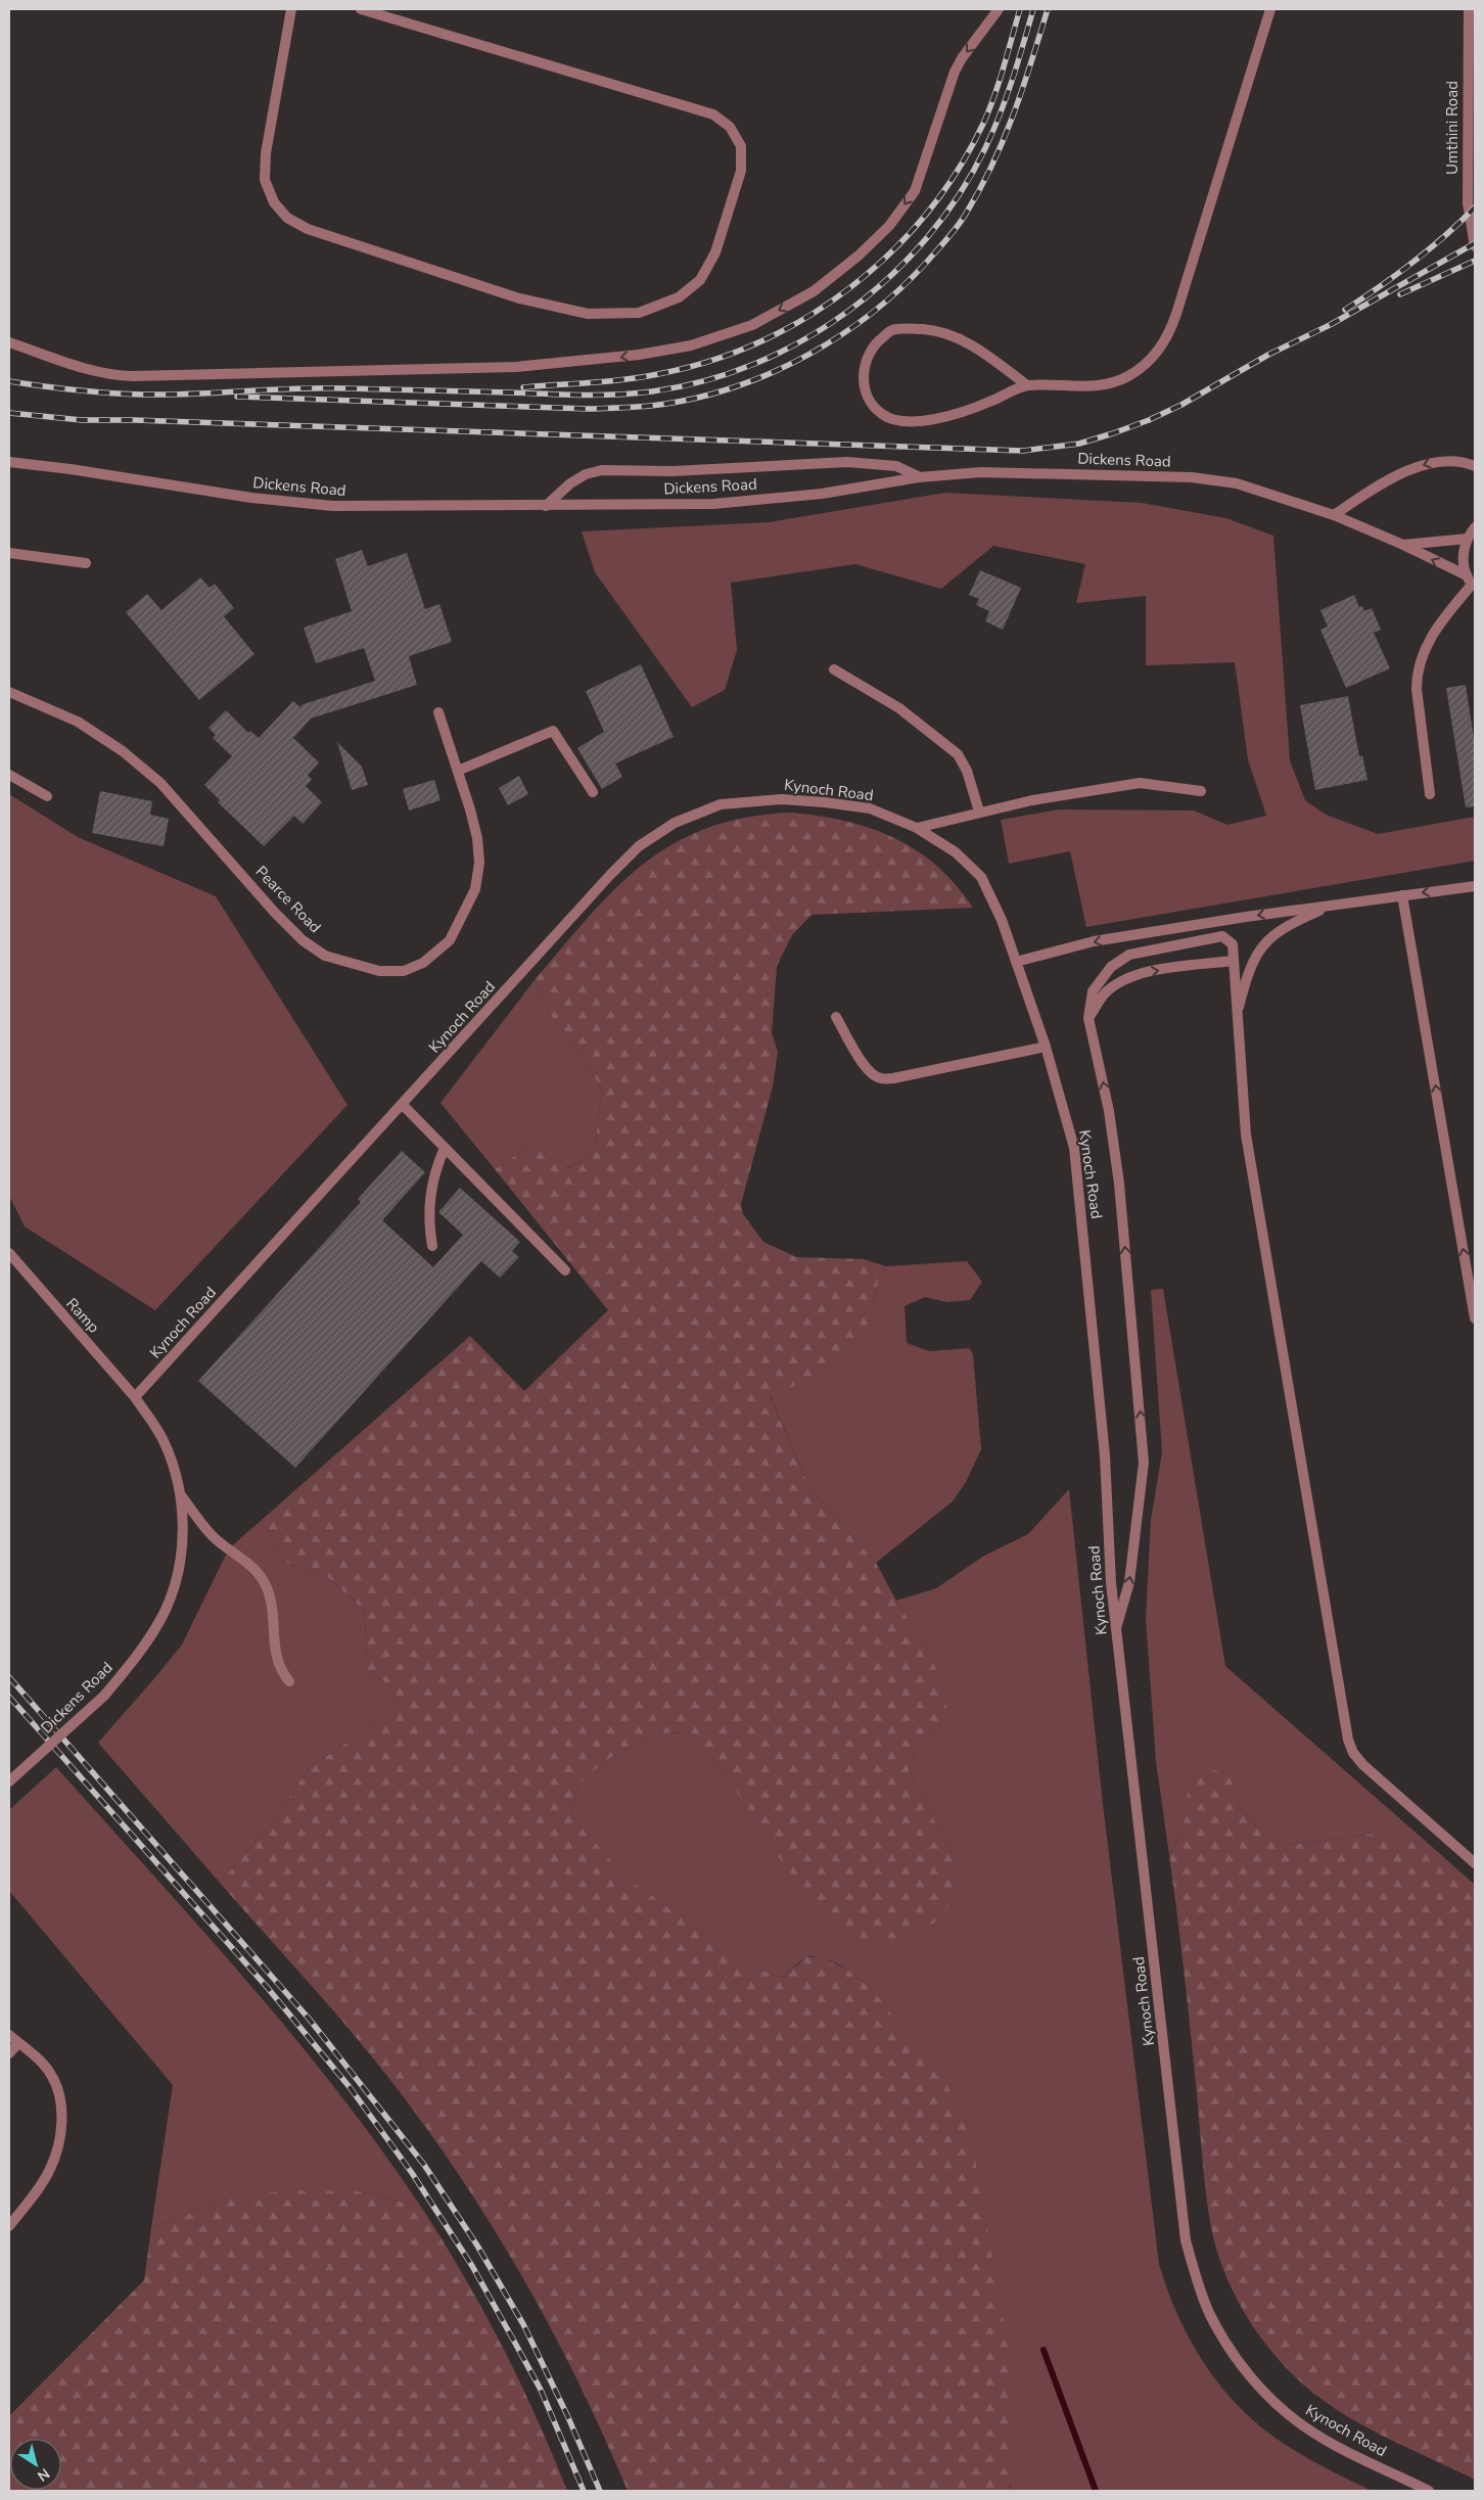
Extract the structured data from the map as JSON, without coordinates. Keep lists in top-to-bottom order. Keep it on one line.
{"streets":{"street":["Umthini Road","Dickens Road","Kynoch Road","Pearce Road","Ramp"]},"crossings":[["Dickens Road","Kynoch Road"],["Dickens Road","Ramp"],["Kynoch Road","Ramp"]],"north":"bottom right"}
